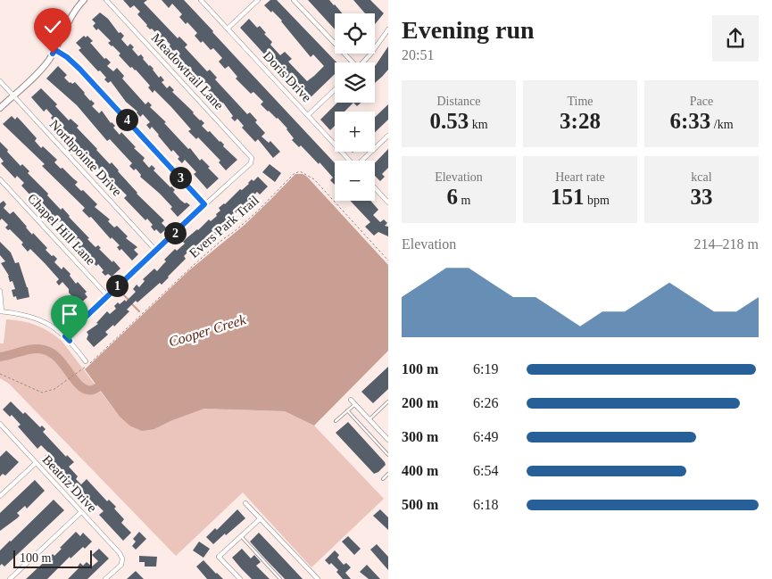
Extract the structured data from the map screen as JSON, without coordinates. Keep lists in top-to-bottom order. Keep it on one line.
{"streets":{"street":["Meadowtrail Lane","Doris Drive","Northpointe Drive","Chapel Hill Lane","Beatriz Drive"],"path":["Evers Park Trail"]},"water":["Cooper Creek"],"scale_bar":"100 m","page":{"heading":["Evening run","20:51"],"map_buttons":["+","−"],"stats":[["Distance","0.53 km"],["Time","3:28"],["Pace","6:33 /km"],["Elevation","6 m"],["Heart rate","151 bpm"],["kcal","33"]],"pins":["4","3","2","1"],"chart":["Elevation","214–218 m"],"list":[{"name":"100 m","note":"6:19"},{"name":"200 m","note":"6:26"},{"name":"300 m","note":"6:49"},{"name":"400 m","note":"6:54"},{"name":"500 m","note":"6:18"}],"scale":"100 m"}}
